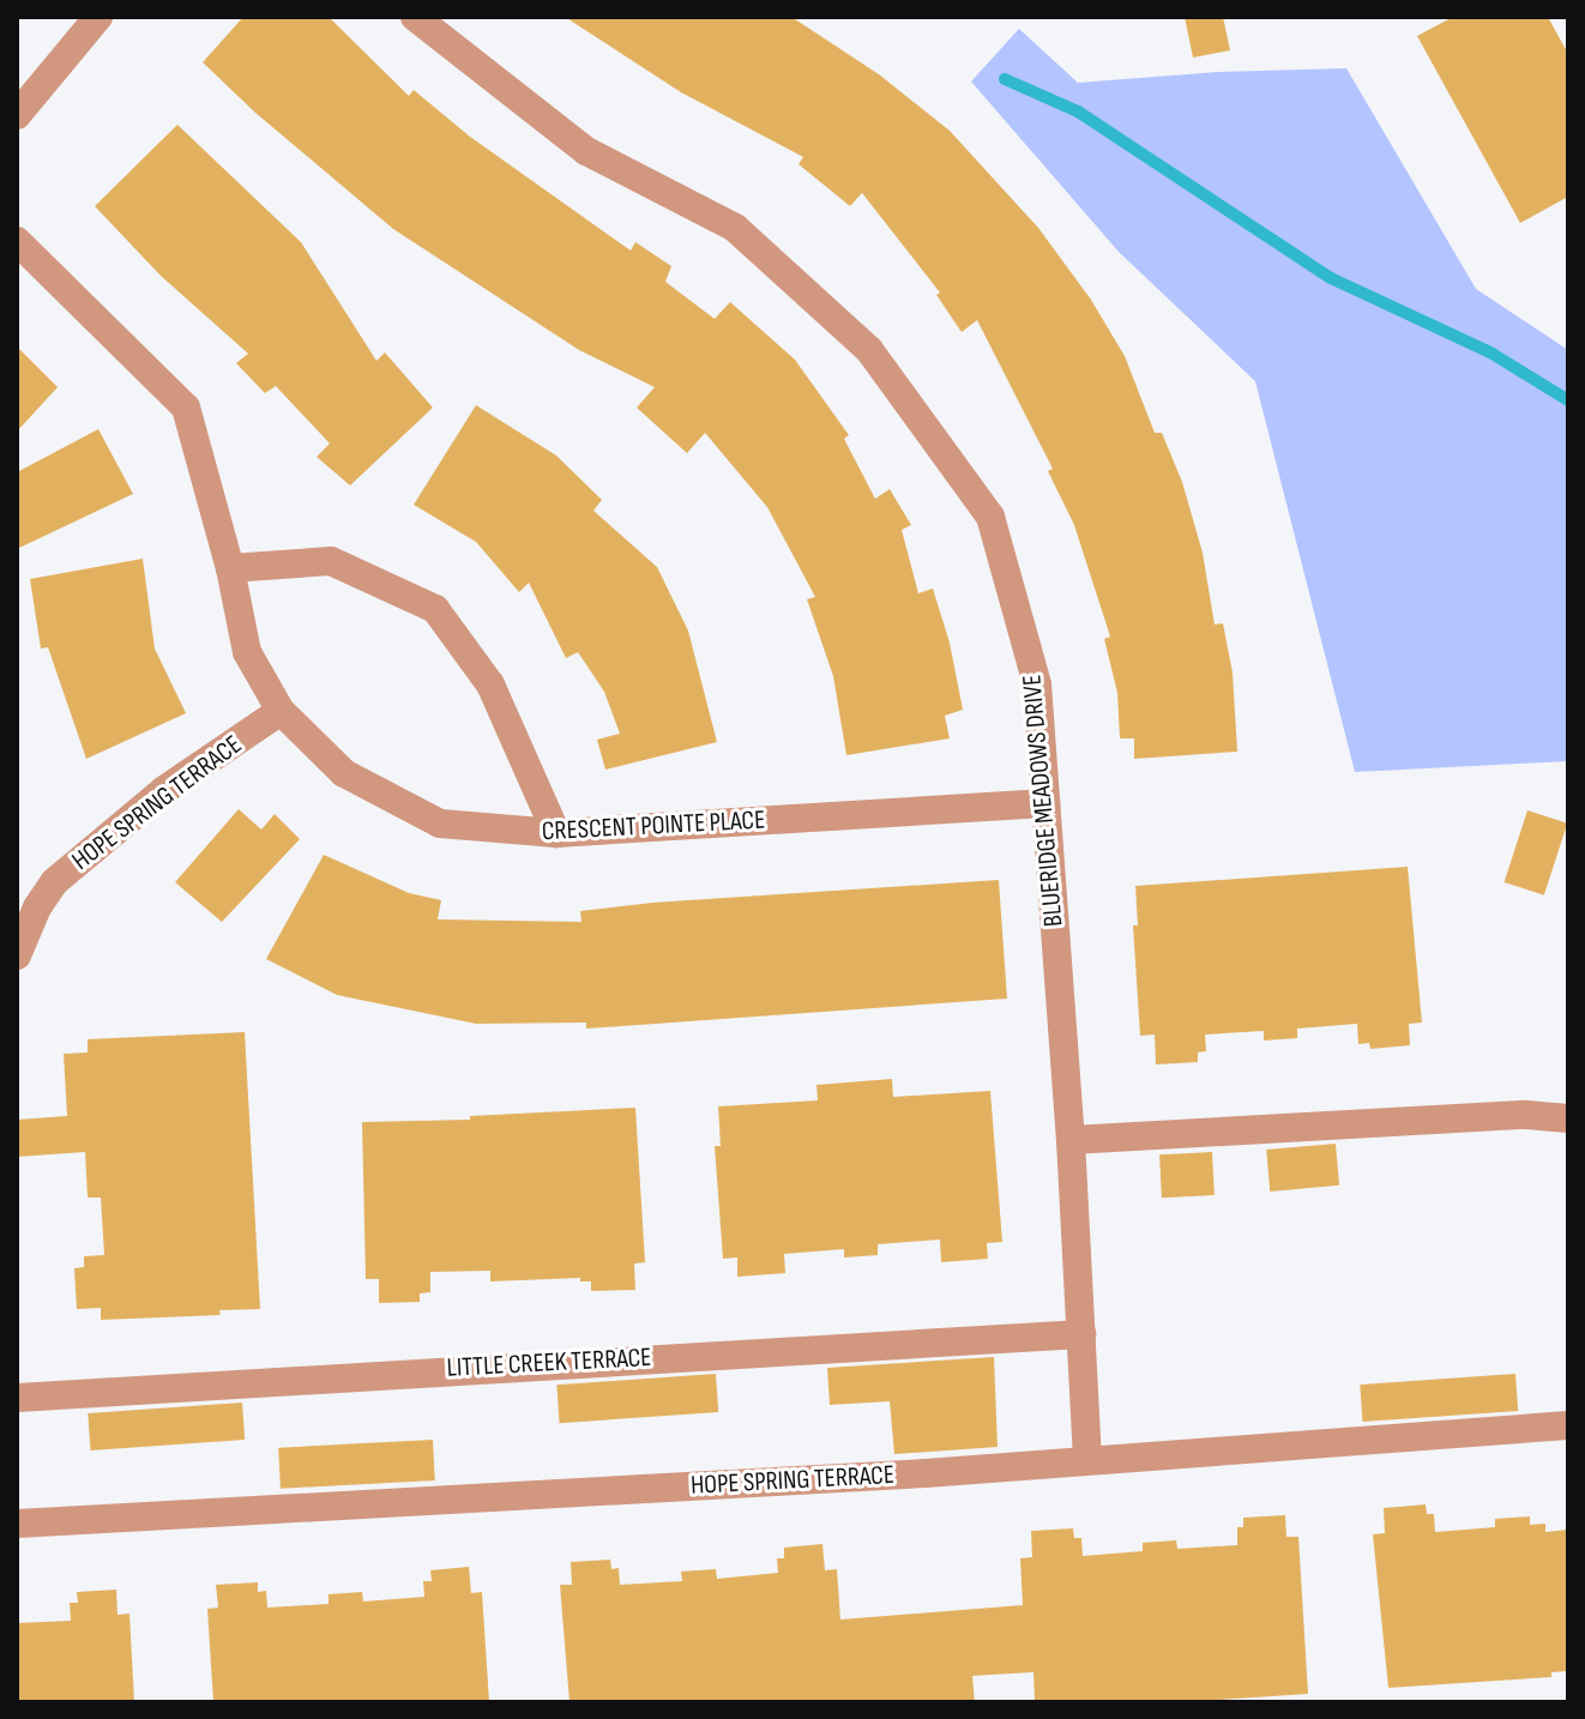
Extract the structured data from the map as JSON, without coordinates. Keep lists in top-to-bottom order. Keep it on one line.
{"streets":{"street":["BLUERIDGE MEADOWS DRIVE","HOPE SPRING TERRACE","CRESCENT POINTE PLACE","LITTLE CREEK TERRACE"]},"crossings":[["BLUERIDGE MEADOWS DRIVE","HOPE SPRING TERRACE"],["BLUERIDGE MEADOWS DRIVE","CRESCENT POINTE PLACE"],["BLUERIDGE MEADOWS DRIVE","LITTLE CREEK TERRACE"],["HOPE SPRING TERRACE","CRESCENT POINTE PLACE"]]}
